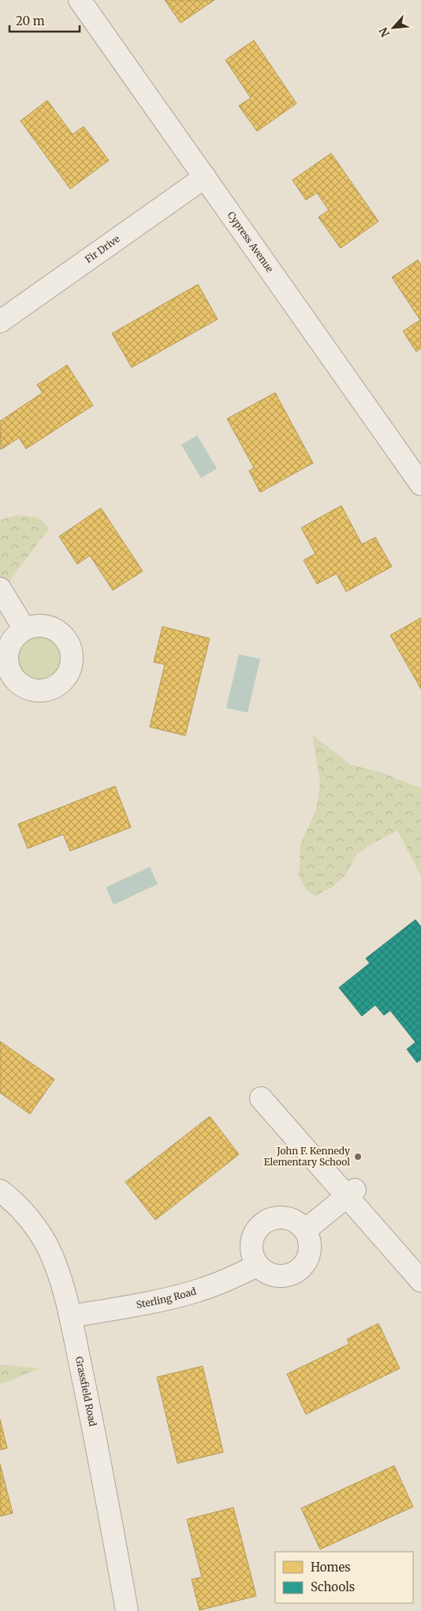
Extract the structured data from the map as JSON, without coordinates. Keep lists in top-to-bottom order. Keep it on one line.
{"streets":{"street":["Cypress Avenue","Fir Drive","Sterling Road","Grassfield Road"]},"crossings":[["Cypress Avenue","Fir Drive"],["Sterling Road","Grassfield Road"]],"places":["John F. Kennedy Elementary School"],"legend":["Homes","Schools"],"scale_bar":"20 m","north":"bottom left"}
